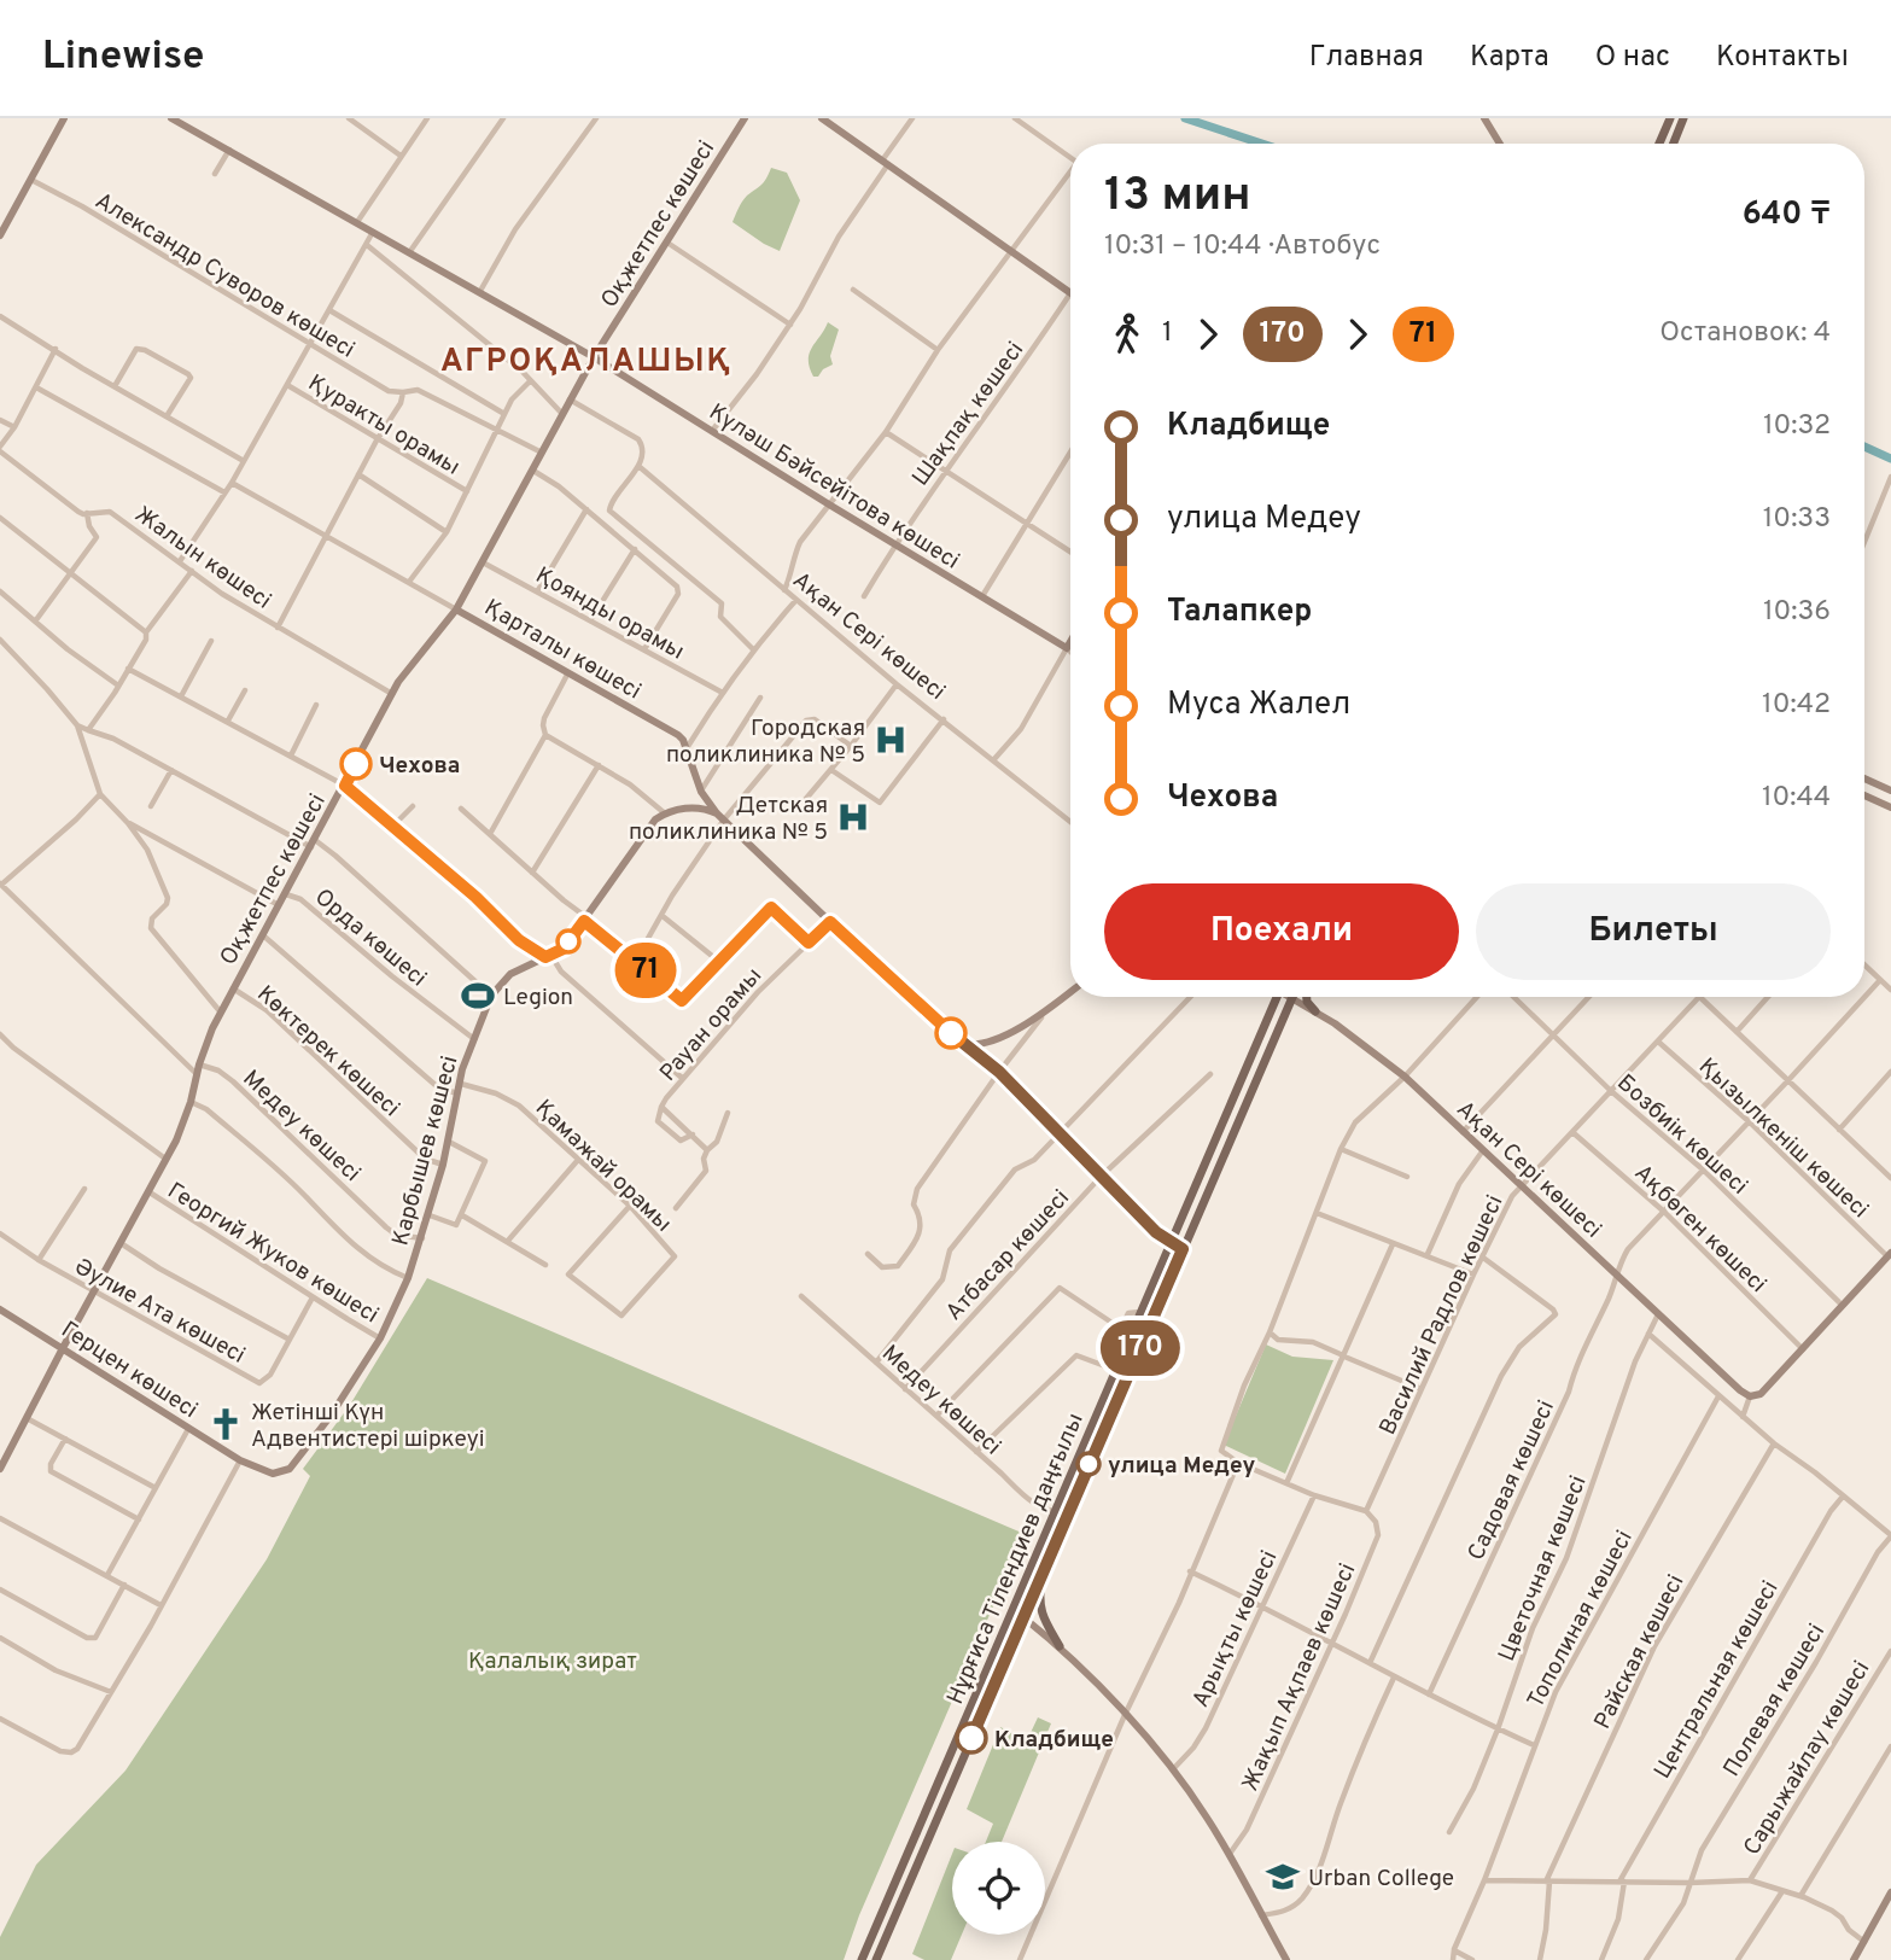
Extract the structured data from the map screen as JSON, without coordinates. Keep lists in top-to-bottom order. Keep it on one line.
{"streets":{"main road":["Нұрғиса Тілендиев даңғылы"],"street":["Оқжетпес көшесі","Александр Суворов көшесі","Шақпақ көшесі","Қуракты орамы","Күләш Бәйсейітова көшесі","Жалын көшесі","Қоянды орамы","Ақан Сері көшесі","Қарталы көшесі","Орда көшесі","Рауан орамы","Көктерек көшесі","Медеу көшесі","Бозбиік көшесі","Қызылкеніш көшесі","Карбышев көшесі","Қамажай орамы","Ақбөген көшесі","Георгий Жуков көшесі","Атбасар көшесі","Әулие Ата көшесі","Василий Радлов көшесі","Герцен көшесі","Садовая көшесі","Цветочная көшесі","Тополиная көшесі","Арықты көшесі","Райская көшесі","Жақып Ақпаев көшесі","Центральная көшесі","Полевая көшесі","Сарыжайлау көшесі"]},"crossings":[["Оқжетпес көшесі","Александр Суворов көшесі"],["Оқжетпес көшесі","Күләш Бәйсейітова көшесі"],["Оқжетпес көшесі","Жалын көшесі"],["Оқжетпес көшесі","Қоянды орамы"],["Оқжетпес көшесі","Қарталы көшесі"],["Оқжетпес көшесі","Орда көшесі"],["Оқжетпес көшесі","Көктерек көшесі"],["Оқжетпес көшесі","Медеу көшесі"],["Оқжетпес көшесі","Георгий Жуков көшесі"],["Оқжетпес көшесі","Әулие Ата көшесі"],["Оқжетпес көшесі","Герцен көшесі"],["Шақпақ көшесі","Күләш Бәйсейітова көшесі"],["Ақан Сері көшесі","Василий Радлов көшесі"],["Ақан Сері көшесі","Садовая көшесі"],["Ақан Сері көшесі","Нұрғиса Тілендиев даңғылы"],["Ақан Сері көшесі","Цветочная көшесі"],["Орда көшесі","Көктерек көшесі"],["Орда көшесі","Карбышев көшесі"],["Көктерек көшесі","Карбышев көшесі"],["Медеу көшесі","Карбышев көшесі"],["Медеу көшесі","Атбасар көшесі"],["Медеу көшесі","Нұрғиса Тілендиев даңғылы"],["Бозбиік көшесі","Василий Радлов көшесі"],["Бозбиік көшесі","Садовая көшесі"],["Қызылкеніш көшесі","Василий Радлов көшесі"],["Қызылкеніш көшесі","Садовая көшесі"],["Карбышев көшесі","Қамажай орамы"],["Карбышев көшесі","Георгий Жуков көшесі"],["Карбышев көшесі","Герцен көшесі"],["Ақбөген көшесі","Василий Радлов көшесі"],["Ақбөген көшесі","Садовая көшесі"],["Георгий Жуков көшесі","Әулие Ата көшесі"],["Василий Радлов көшесі","Жақып Ақпаев көшесі"]],"districts":["АГРОҚАЛАШЫҚ"],"parks":["Қалалық зират"],"places":{"hospital":["Городская поликлиника № 5","Детская поликлиника № 5"],"other":["Чехова","улица Медеу","Кладбище"],"sports":["Legion"],"church":["Жетінші Күн Адвентистері шіркеуі"],"school or university":["Urban College"]},"lines":["bus line 71","bus line 170"],"page":{"header":"Linewise","nav":["Главная","Карта","О нас","Контакты"],"on_map":["170","71"],"heading":["13 мин","10:31 – 10:44 · Автобус","640 ₸"],"legs":["1","170","71","Остановок: 4"],"list":[{"name":"Кладбище","value":"10:32"},{"name":"улица Медеу","value":"10:33"},{"name":"Талапкер","value":"10:36"},{"name":"Муса Жалел","value":"10:42"},{"name":"Чехова","value":"10:44"}],"buttons":["Поехали","Билеты"]}}
